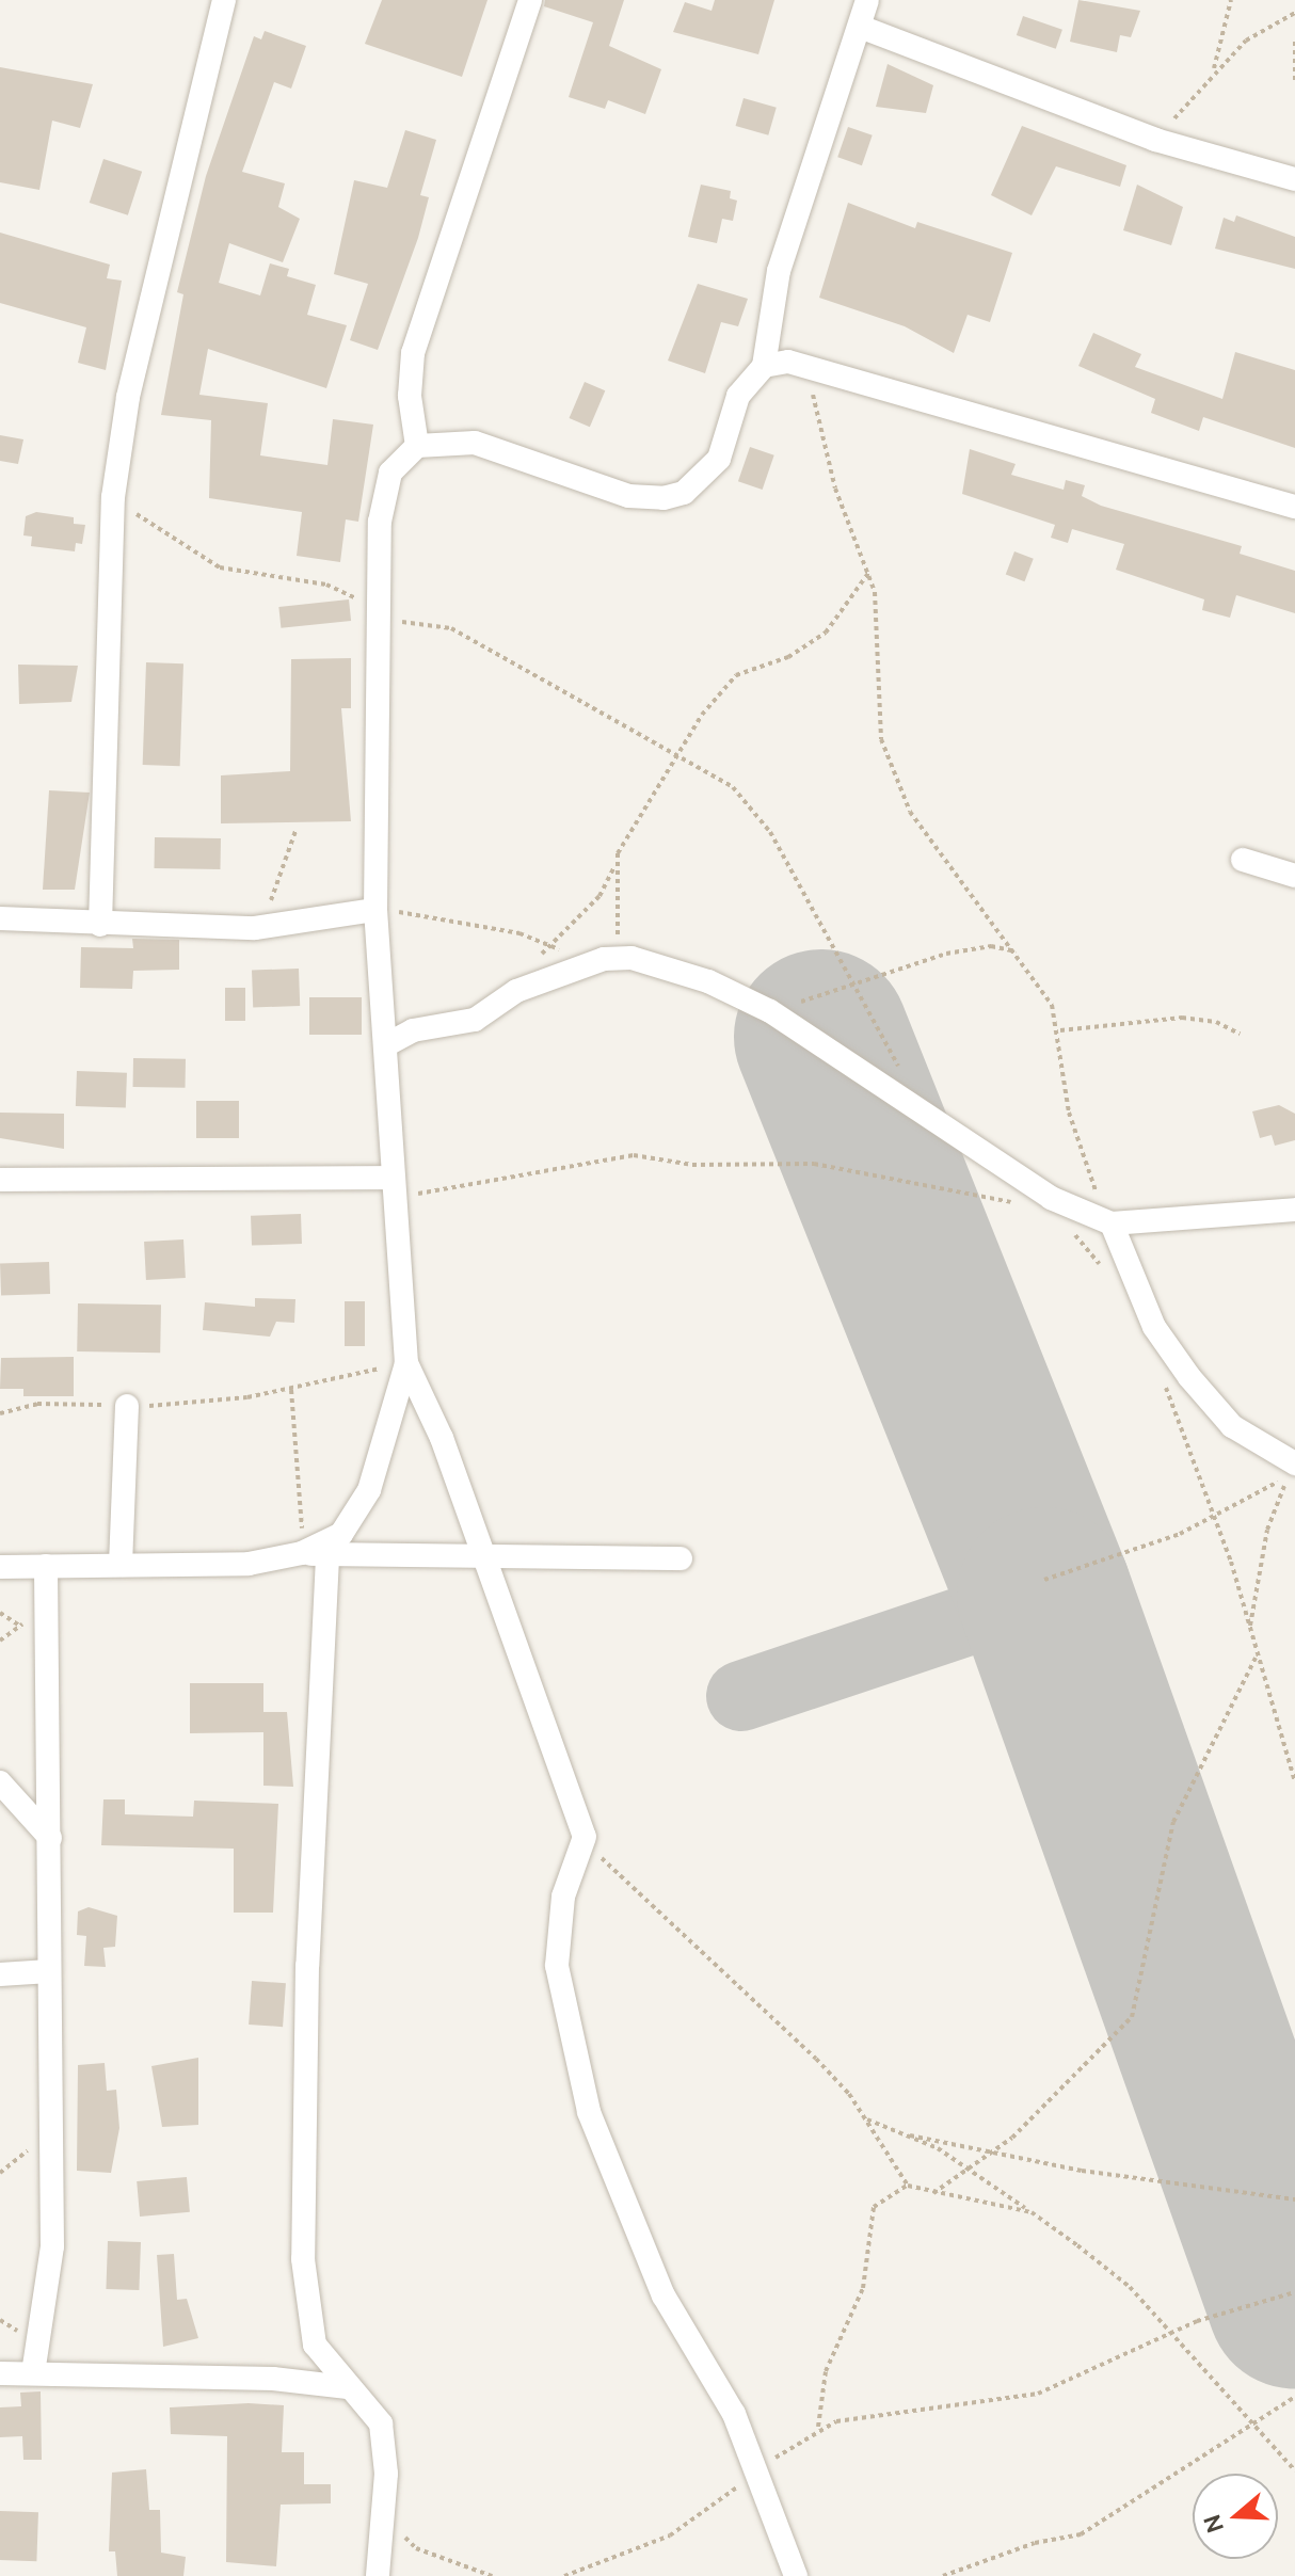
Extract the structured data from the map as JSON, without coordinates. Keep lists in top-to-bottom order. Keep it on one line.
{"north":"left"}
